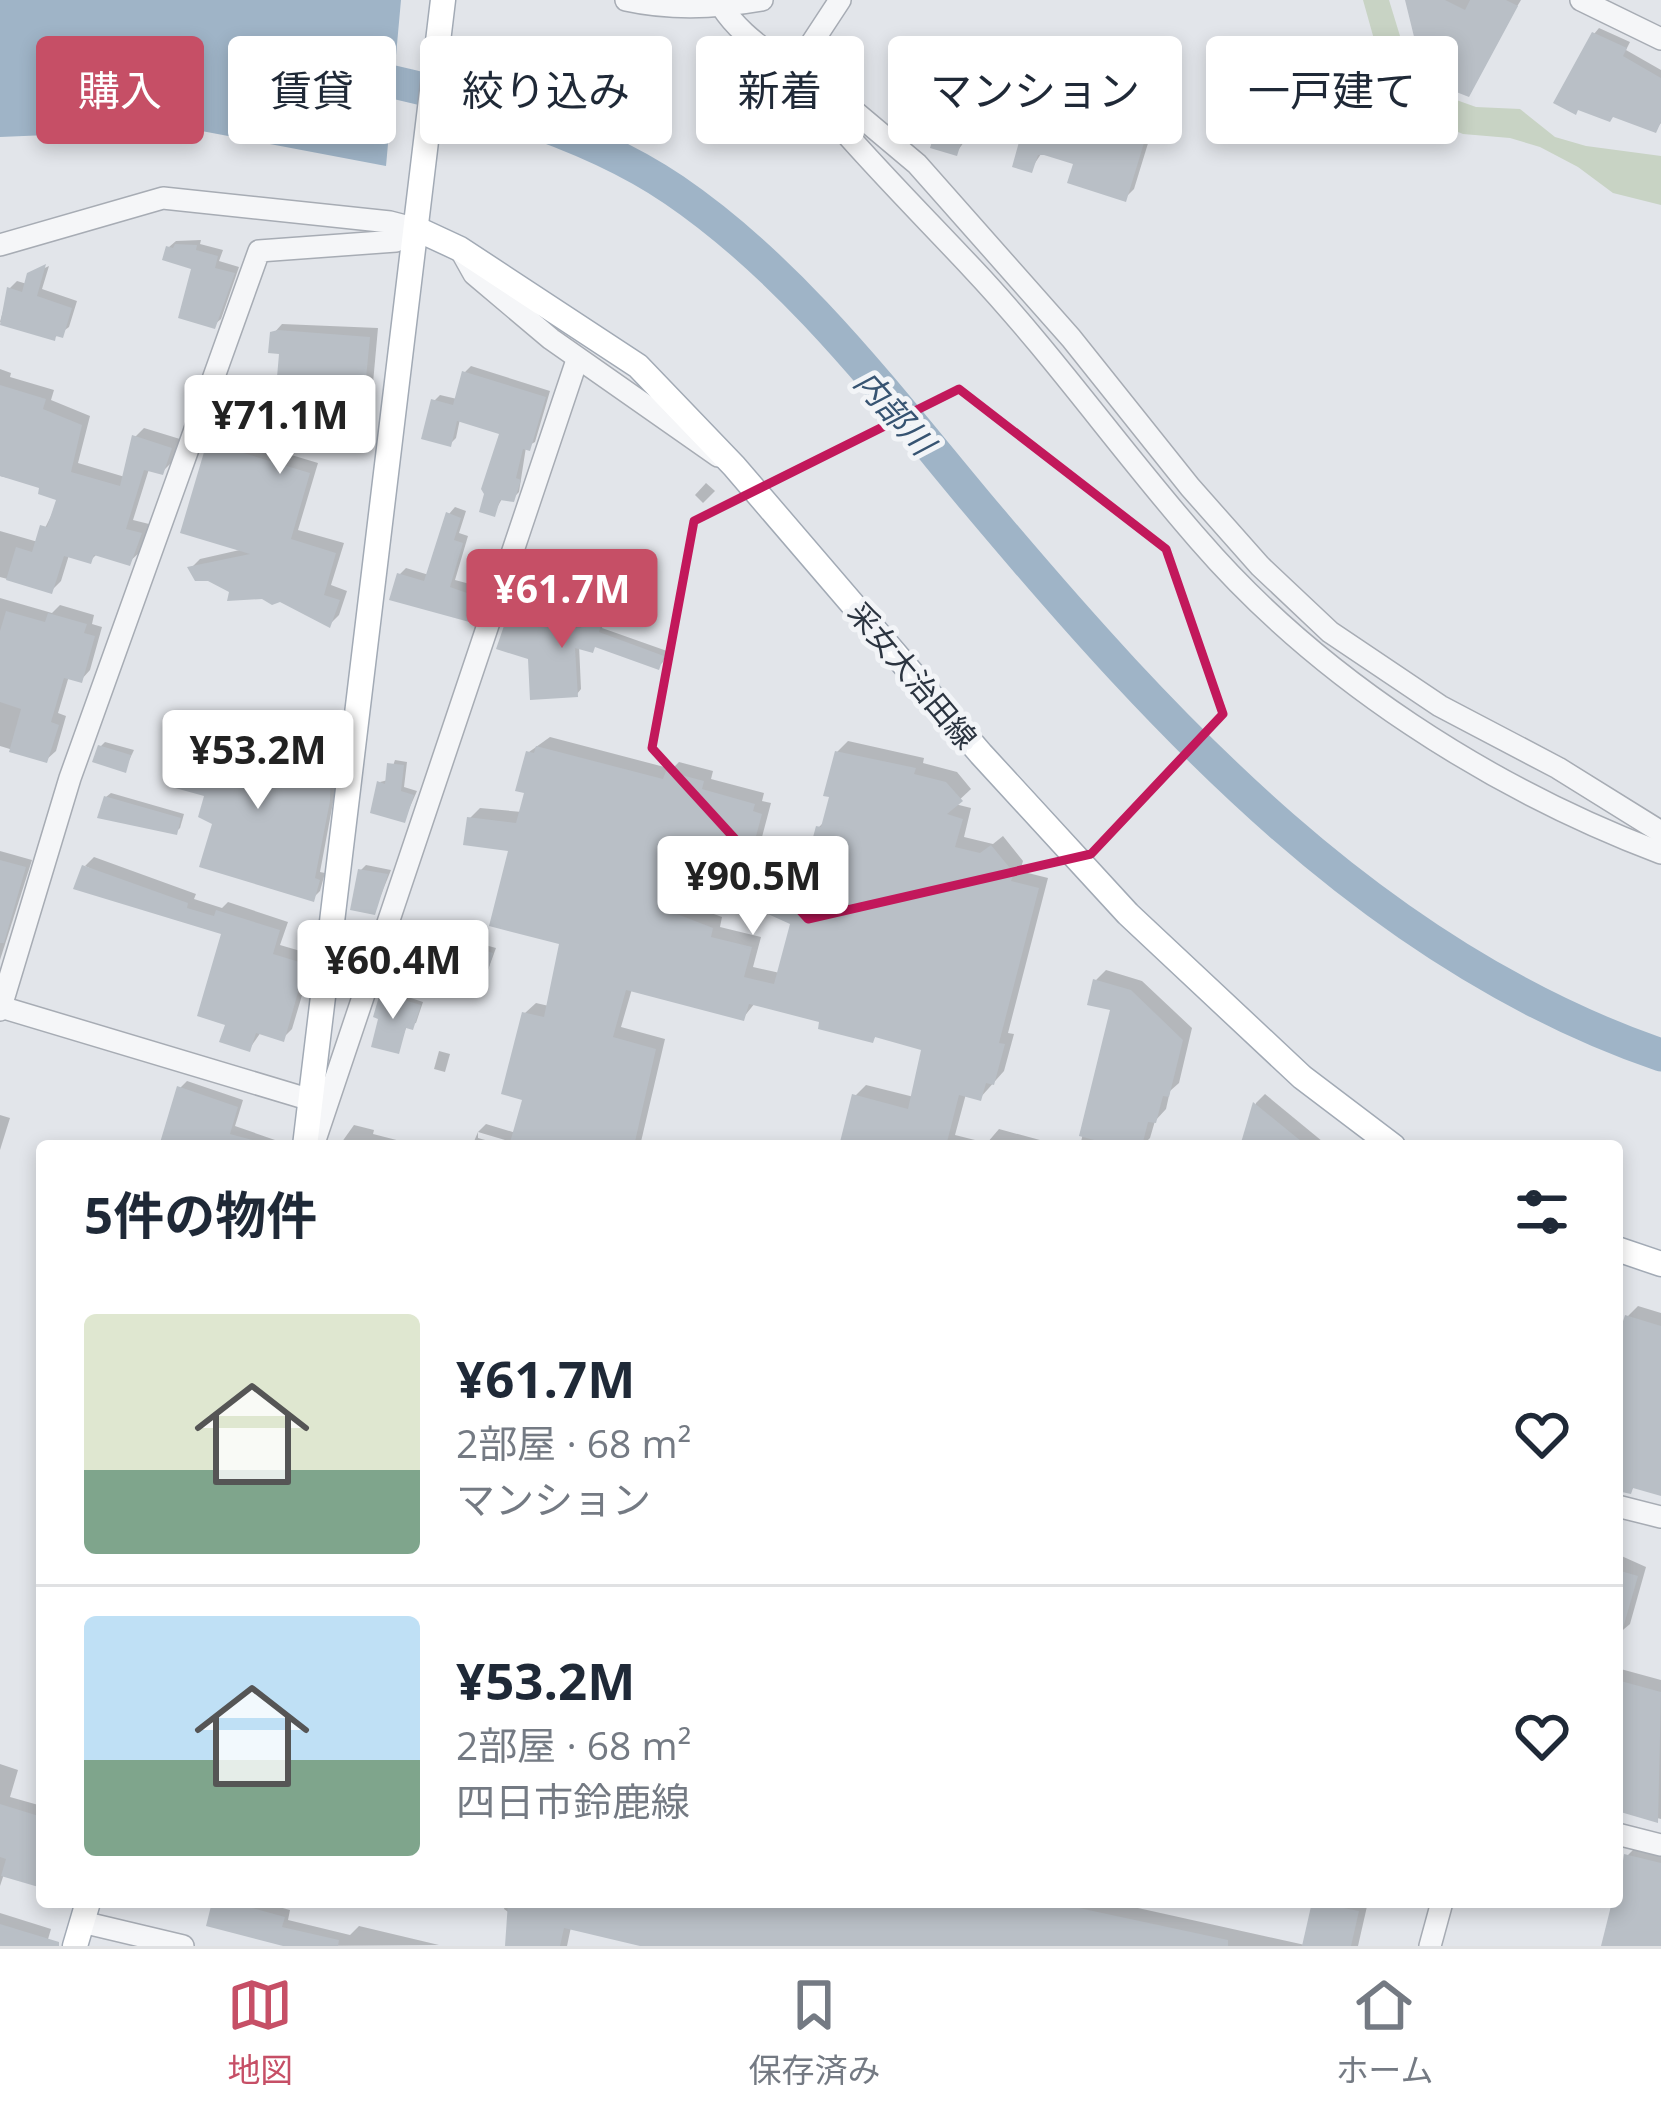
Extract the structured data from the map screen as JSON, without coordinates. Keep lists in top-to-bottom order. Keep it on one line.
{"streets":{"main road":["采女大治田線"]},"water":["内部川"],"page":{"chip":["購入","賃貸","絞り込み","新着","マンション","一戸建て"],"price":["¥71.1M","¥61.7M","¥53.2M","¥90.5M","¥60.4M"],"heading":"5件の物件","list":[{"name":"¥61.7M","note":"2部屋 · 68 m² · マンション"},{"name":"¥53.2M","note":"2部屋 · 68 m² · 四日市鈴鹿線"}],"tabs":["地図","保存済み","ホーム"]}}
